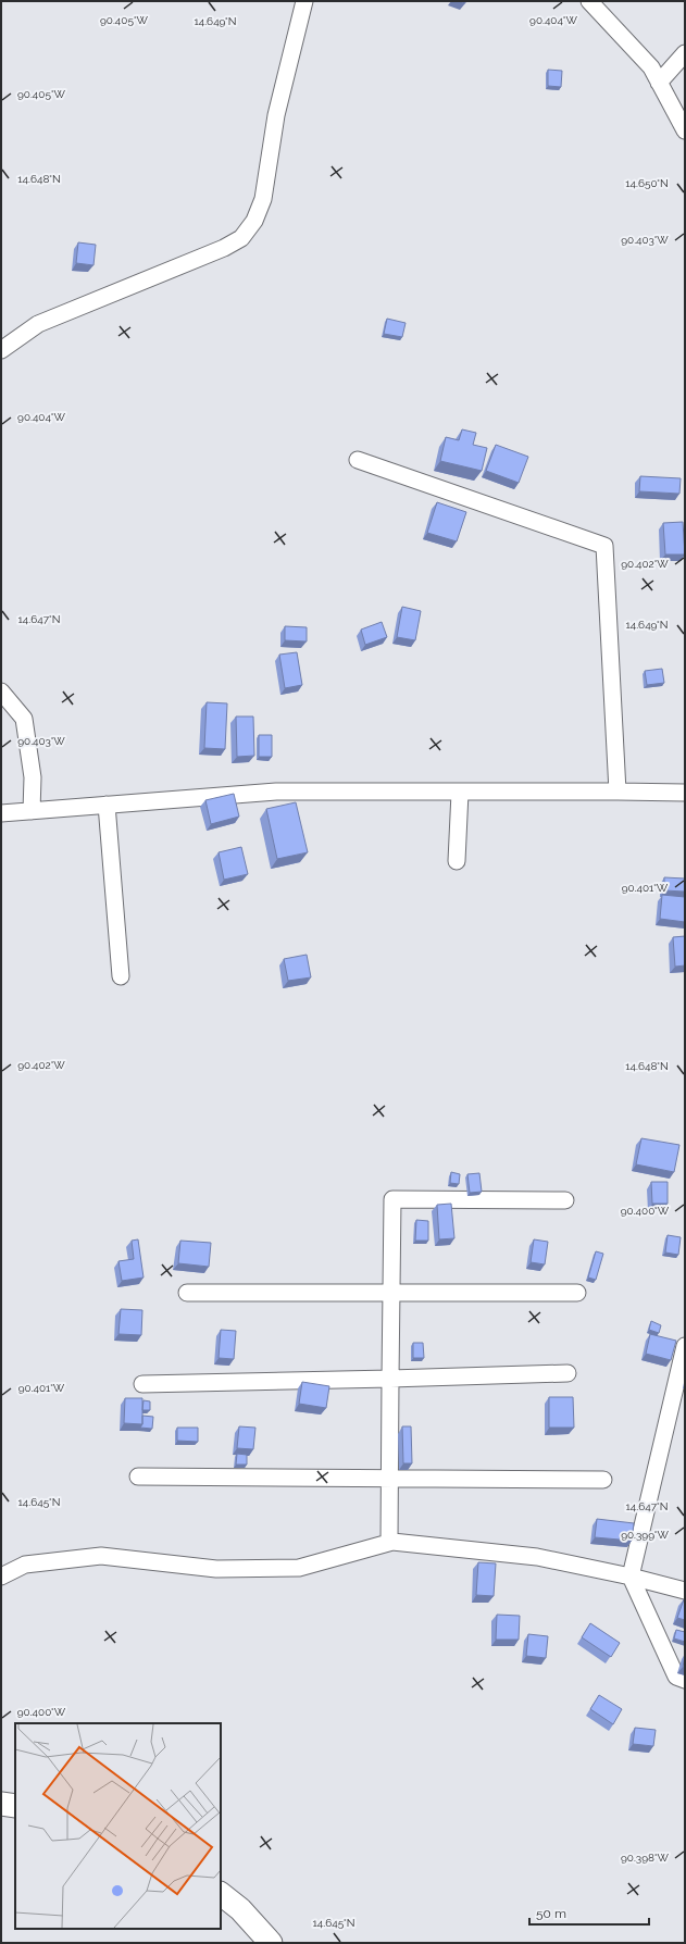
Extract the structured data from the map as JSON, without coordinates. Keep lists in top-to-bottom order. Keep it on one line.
{"scale_bar":"50 m","coordinates":["90.405°W","90.404°W","14.649°N","14.648°N","14.650°N","90.403°W","90.402°W","14.647°N","90.401°W","90.400°W","14.645°N","90.399°W","90.398°W"]}
